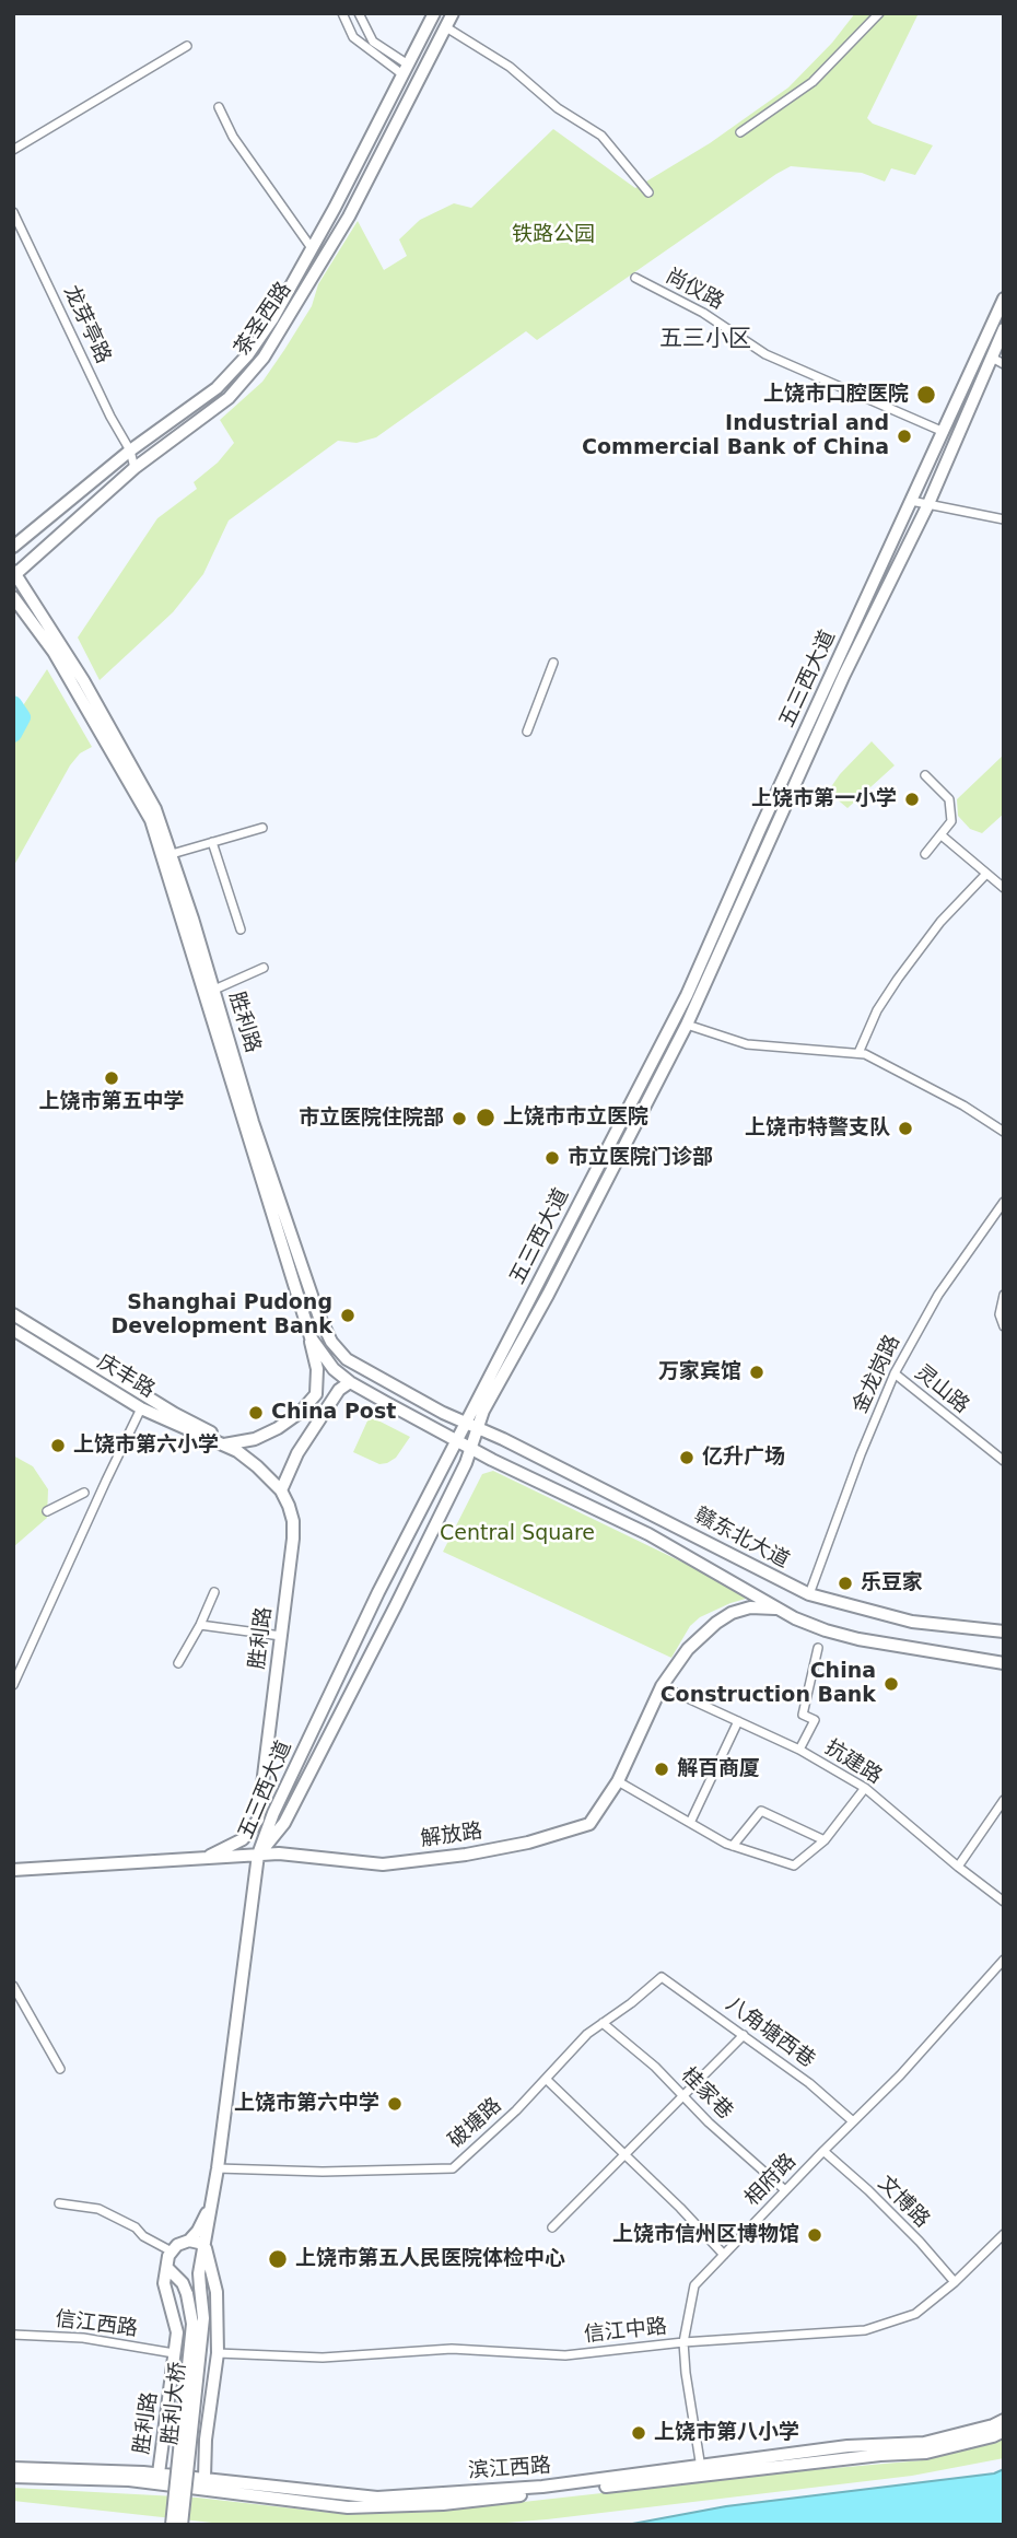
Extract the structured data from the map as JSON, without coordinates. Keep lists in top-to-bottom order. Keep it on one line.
{"streets":{"main road":["茶圣西路","五三西大道","胜利路","庆丰路","赣东北大道","解放路","胜利大桥","滨江西路"],"street":["尚仪路","龙芽亭路","金龙岗路","灵山路","抗建路","八角塘西巷","桂家巷","破塘路","相府路","文博路","信江西路","信江中路"]},"crossings":[["尚仪路","五三西大道"],["茶圣西路","龙芽亭路"],["茶圣西路","胜利路"],["五三西大道","胜利路"],["五三西大道","赣东北大道"],["五三西大道","解放路"],["胜利路","庆丰路"],["胜利路","赣东北大道"],["胜利路","解放路"],["胜利路","信江西路"],["胜利路","胜利大桥"],["胜利路","滨江西路"],["金龙岗路","灵山路"],["金龙岗路","赣东北大道"],["抗建路","解放路"],["八角塘西巷","破塘路"],["八角塘西巷","相府路"],["桂家巷","破塘路"],["桂家巷","相府路"],["相府路","文博路"],["相府路","信江中路"],["相府路","滨江西路"],["文博路","信江中路"]],"districts":["五三小区"],"parks":["铁路公园","Central Square"],"places":["上饶市口腔医院","Industrial and Commercial Bank of China","上饶市第一小学","上饶市第五中学","上饶市市立医院","市立医院住院部","上饶市特警支队","市立医院门诊部","Shanghai Pudong Development Bank","万家宾馆","China Post","上饶市第六小学","亿升广场","乐豆家","China Construction Bank","解百商厦","上饶市第六中学","上饶市信州区博物馆","上饶市第五人民医院体检中心","上饶市第八小学"]}
